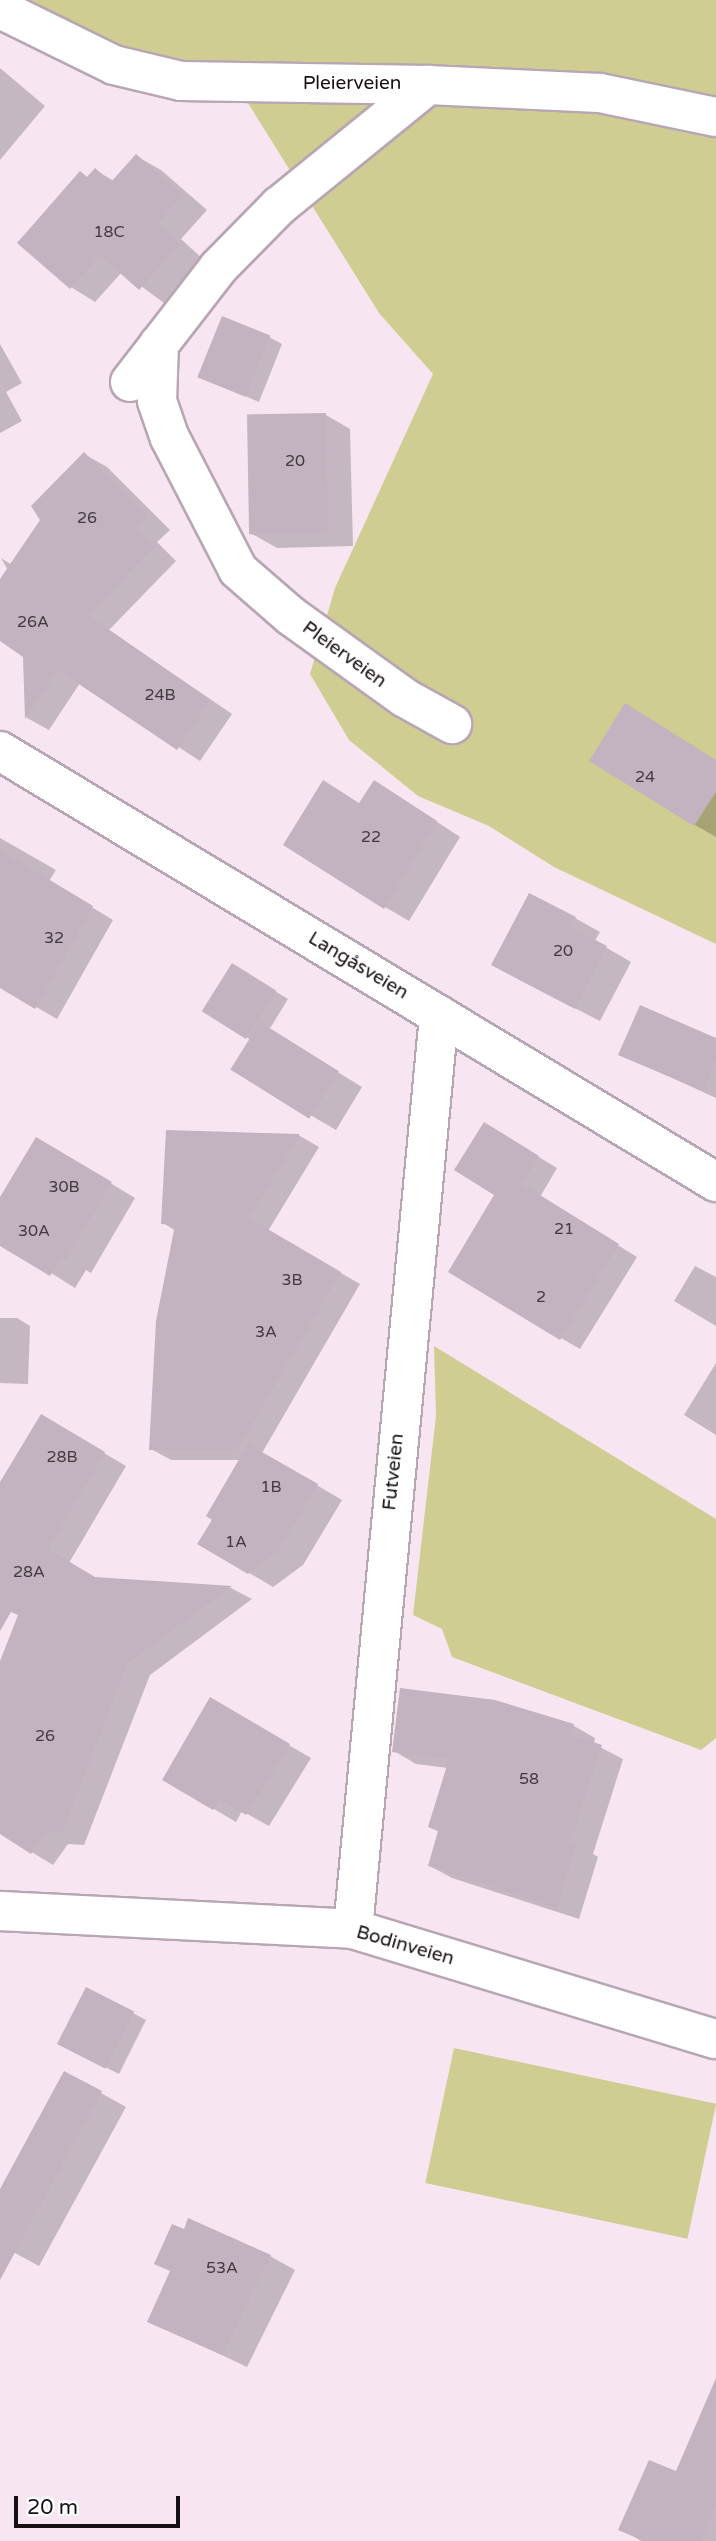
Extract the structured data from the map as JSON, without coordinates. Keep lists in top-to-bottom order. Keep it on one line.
{"streets":{"street":["Pleierveien","Langåsveien","Futveien","Bodinveien"]},"crossings":[["Langåsveien","Futveien"],["Futveien","Bodinveien"]],"house_numbers":["18C","20","26","26A","24B","24","22","32","20","30B","21","30A","3B","2","3A","28B","1B","1A","28A","26","58","53A"],"scale_bar":"20 m"}
